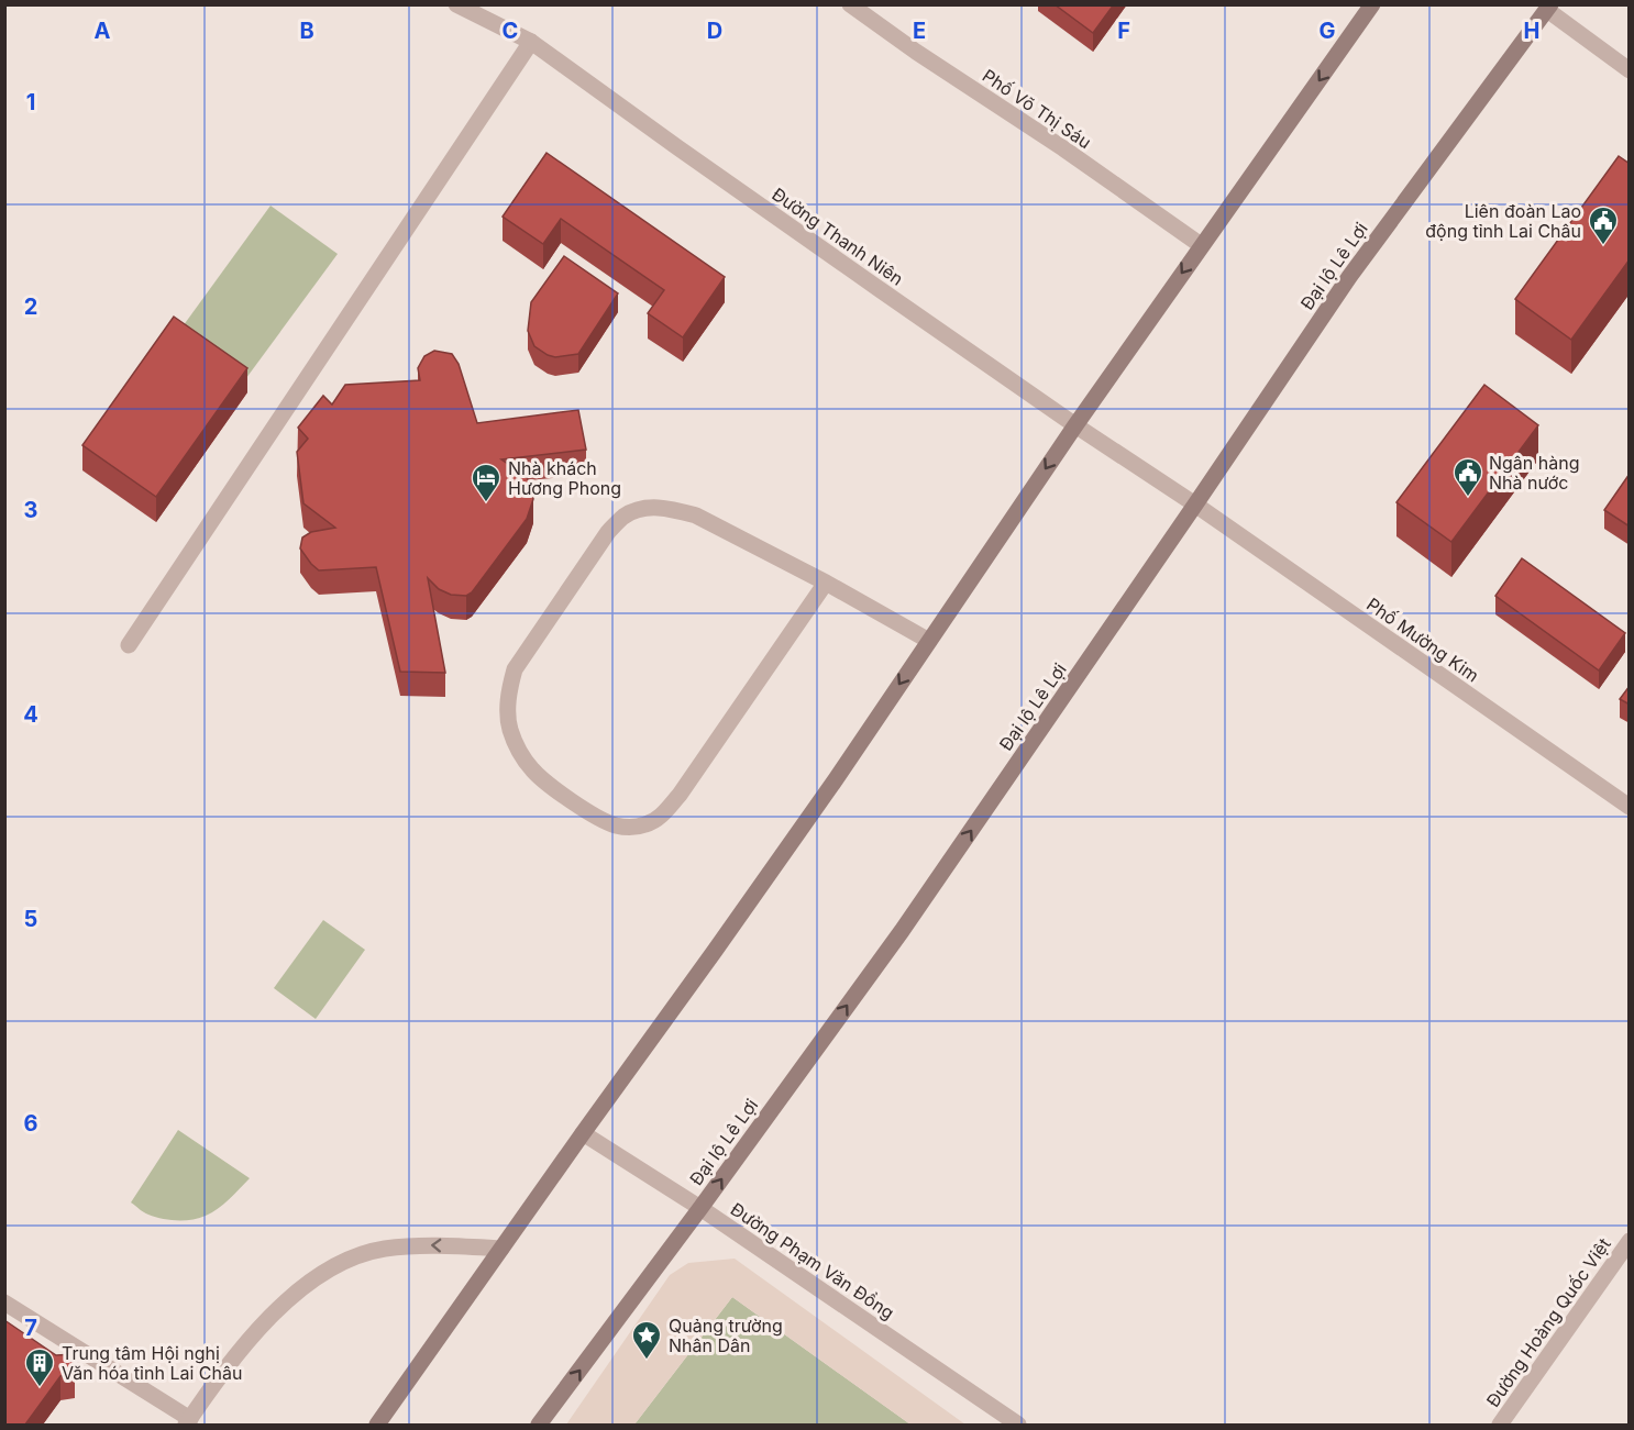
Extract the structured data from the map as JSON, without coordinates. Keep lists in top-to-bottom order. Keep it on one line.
{"streets":{"main road":["Đại lộ Lê Lợi"],"street":["Phố Võ Thị Sáu","Đường Thanh Niên","Phố Mường Kim","Đường Phạm Văn Đồng","Đường Hoàng Quốc Việt"]},"crossings":[["Đường Thanh Niên","Đại lộ Lê Lợi"],["Đường Thanh Niên","Phố Mường Kim"],["Đại lộ Lê Lợi","Phố Mường Kim"],["Đại lộ Lê Lợi","Đường Phạm Văn Đồng"]],"places":{"public building":["Liên đoàn Lao động tỉnh Lai Châu","Ngân hàng Nhà nước"],"hotel":["Nhà khách Hương Phong"],"place":["Quảng trường Nhân Dân"],"building":["Trung tâm Hội nghị Văn hóa tỉnh Lai Châu"]},"grid":{"columns":["A","B","C","D","E","F","G","H"],"rows":["1","2","3","4","5","6","7"]}}
